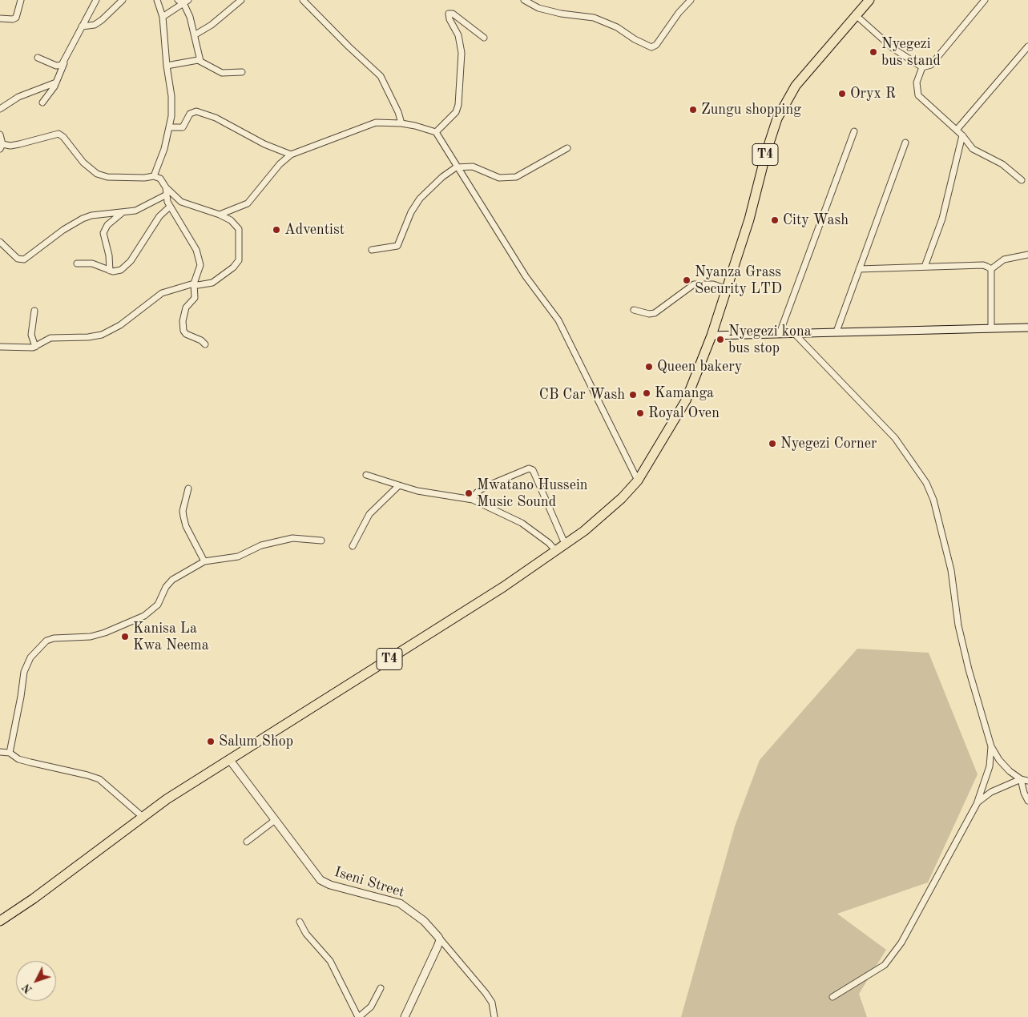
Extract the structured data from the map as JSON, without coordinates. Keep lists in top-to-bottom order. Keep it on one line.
{"streets":{"highway":["T4"],"street":["Iseni Street"]},"crossings":[["T4","Iseni Street"]],"places":["Nyegezi bus stand","Oryx R","Zungu shopping","City Wash","Adventist","Nyanza Grass Security LTD","Nyegezi kona bus stop","Queen bakery","Kamanga","CB Car Wash","Royal Oven","Nyegezi Corner","Mwatano Hussein Music Sound","Kanisa La Kwa Neema","Salum Shop"],"north":"bottom left"}
